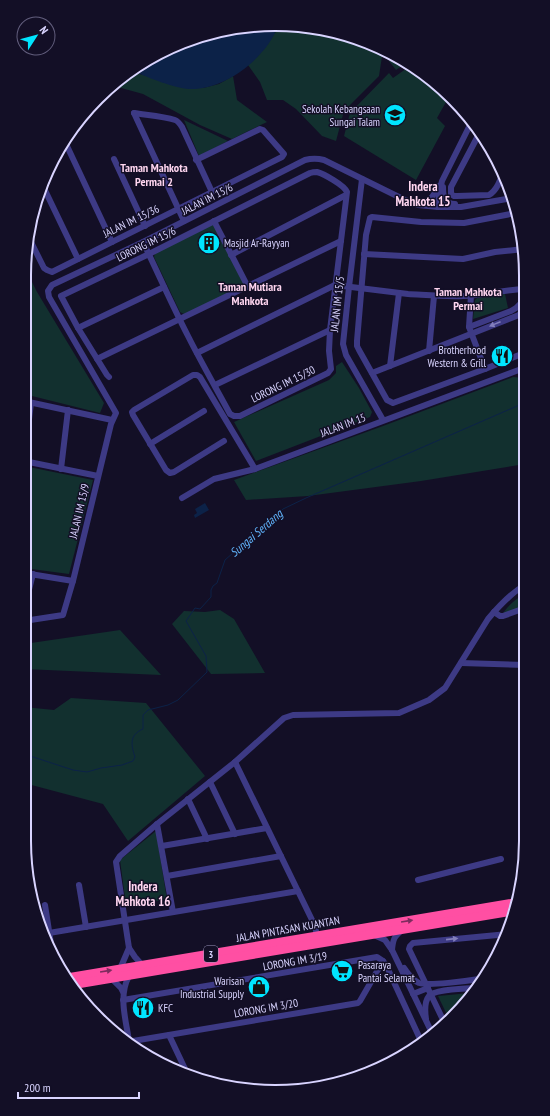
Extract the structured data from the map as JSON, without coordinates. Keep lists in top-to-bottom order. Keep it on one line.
{"streets":{"highway":["JALAN PINTASAN KUANTAN","3"],"street":["JALAN IM 15/6","JALAN IM 15/36","LORONG IM 15/6","JALAN IM 15/5","LORONG IM 15/30","JALAN IM 15","JALAN IM 15/9","LORONG IM 3/19","LORONG IM 3/20"]},"crossings":[["JALAN IM 15/6","JALAN IM 15/5"],["JALAN IM 15/6","JALAN IM 15/9"],["LORONG IM 15/6","LORONG IM 15/30"],["JALAN IM 15/5","JALAN IM 15"],["LORONG IM 3/19","LORONG IM 3/20"]],"districts":["Taman Mahkota Permai 2","Indera Mahkota 15","Taman Mutiara Mahkota","Taman Mahkota Permai","Indera Mahkota 16"],"water":["Sungai Serdang"],"places":{"school or university":["Sekolah Kebangsaan Sungai Talam"],"building":["Masjid Ar-Rayyan"],"restaurant":["Brotherhood Western & Grill","KFC"],"supermarket":["Pasaraya Pantai Selamat"],"shop":["Warisan Industrial Supply"]},"scale_bar":"200 m","north":"top right"}
